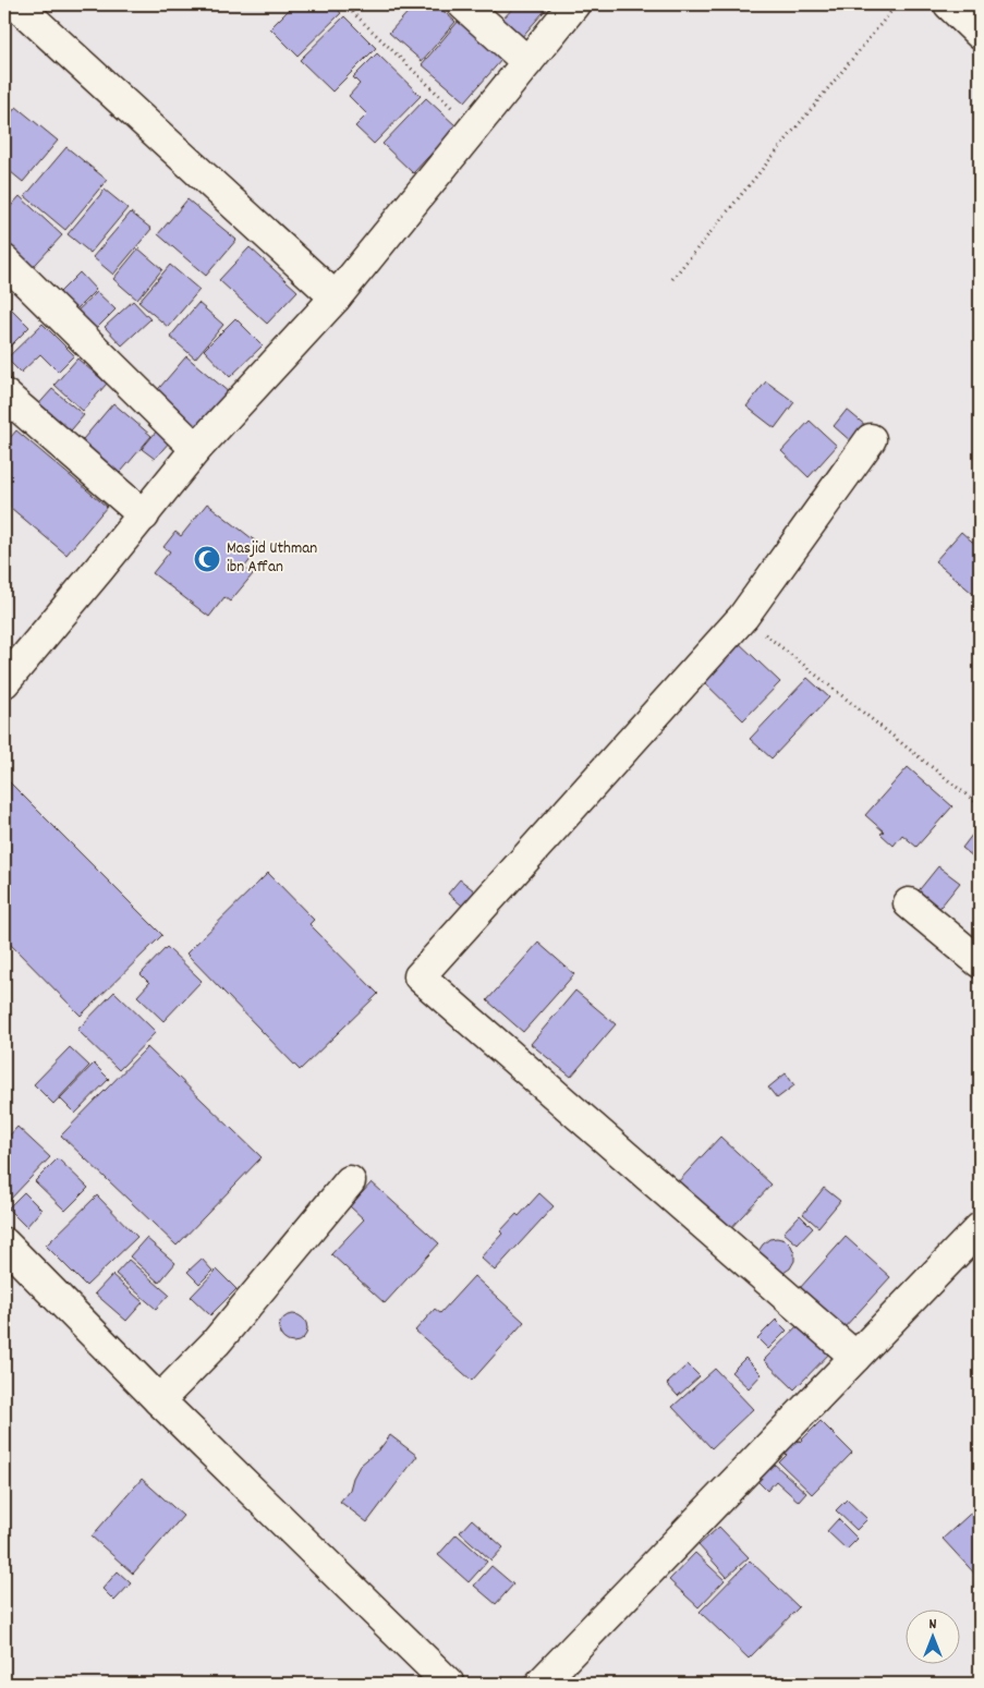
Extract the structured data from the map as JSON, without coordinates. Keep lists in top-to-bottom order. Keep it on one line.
{"places":{"mosque":["Masjid Uthman ibn Affan"]},"north":"top"}
